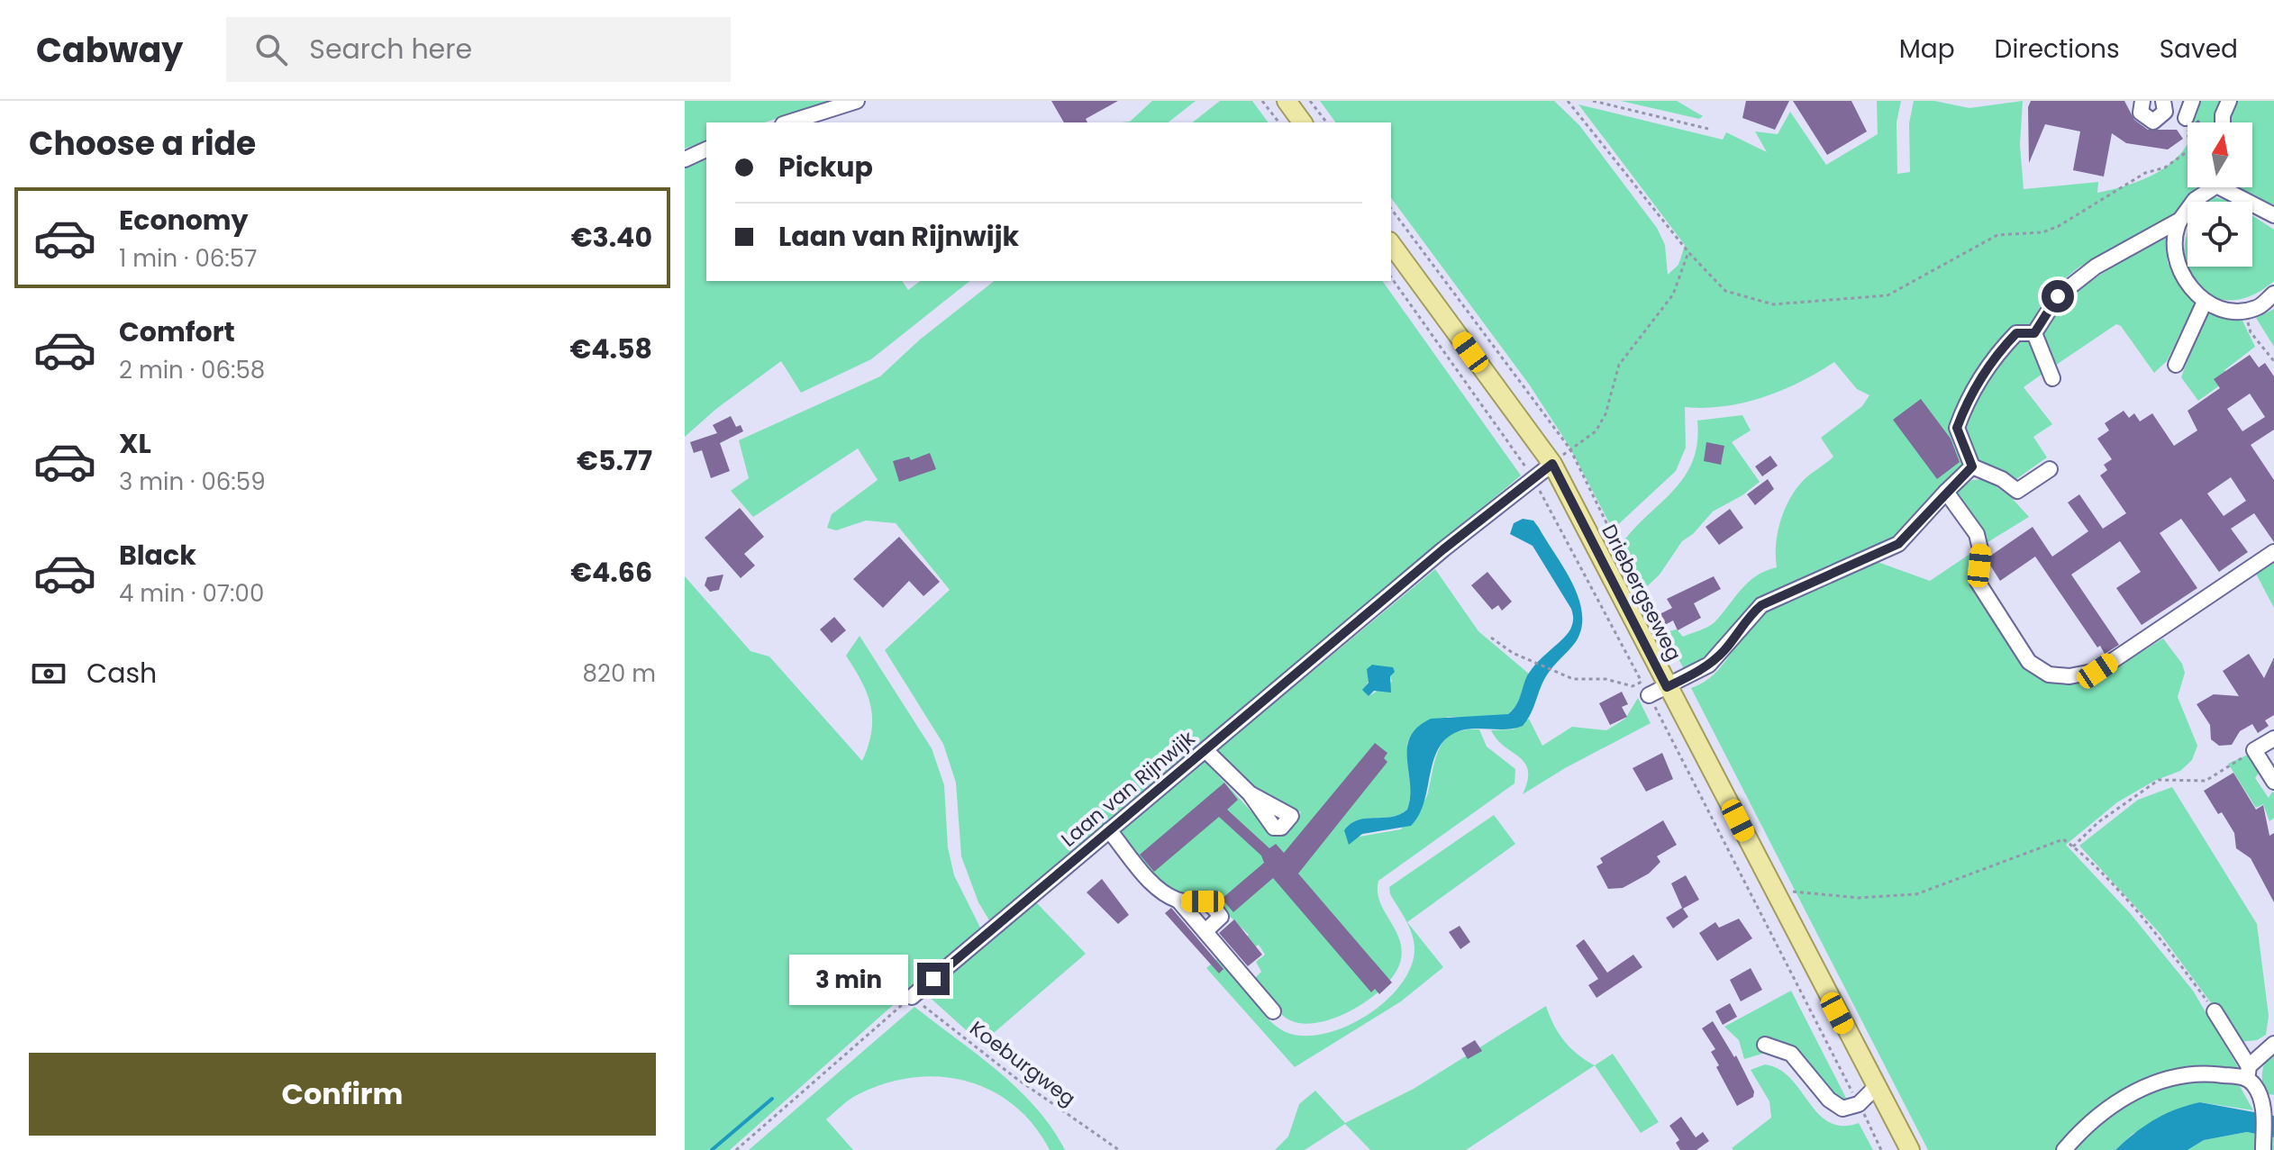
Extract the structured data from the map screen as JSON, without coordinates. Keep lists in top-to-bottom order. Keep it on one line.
{"streets":{"main road":["Driebergseweg"],"street":["Laan van Rijnwijk"],"path":["Koeburgweg"]},"crossings":[["Driebergseweg","Laan van Rijnwijk"],["Laan van Rijnwijk","Koeburgweg"]],"north":"top","page":{"header":"Cabway","search":"Search here","nav":["Map","Directions","Saved"],"heading":"Choose a ride","banner":["Pickup","Laan van Rijnwijk"],"list":[{"name":"Economy","note":"1 min · 06:57","value":"€3.40"},{"name":"Comfort","note":"2 min · 06:58","value":"€4.58"},{"name":"XL","note":"3 min · 06:59","value":"€5.77"},{"name":"Black","note":"4 min · 07:00","value":"€4.66"}],"pay":["Cash","820 m"],"bubble":"3 min","buttons":"Confirm"}}
